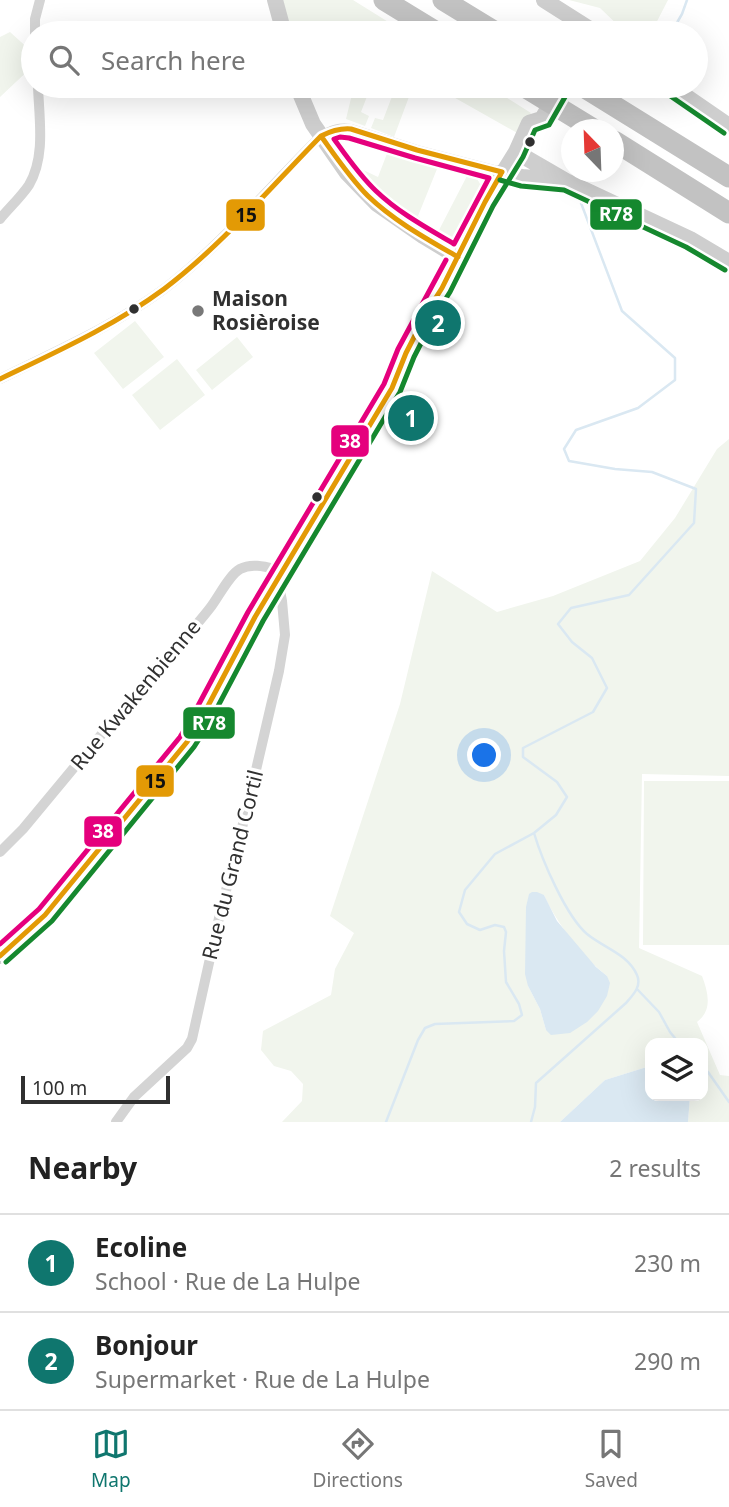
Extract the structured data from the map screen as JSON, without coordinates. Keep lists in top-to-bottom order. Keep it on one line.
{"streets":{"street":["Rue Kwakenbienne","Rue du Grand Cortil"]},"crossings":[["Rue Kwakenbienne","Rue du Grand Cortil"]],"places":["Maison Rosièroise"],"lines":["transit line R78","transit line 15","transit line 38"],"scale_bar":"100 m","north":"top left","page":{"search":"Search here","pins":["2","1"],"scale":"100 m","heading":["Nearby","2 results"],"list":[{"mark":"1","name":"Ecoline","note":"School · Rue de La Hulpe","value":"230 m"},{"mark":"2","name":"Bonjour","note":"Supermarket · Rue de La Hulpe","value":"290 m"}],"nav":["Map","Directions","Saved"]}}
